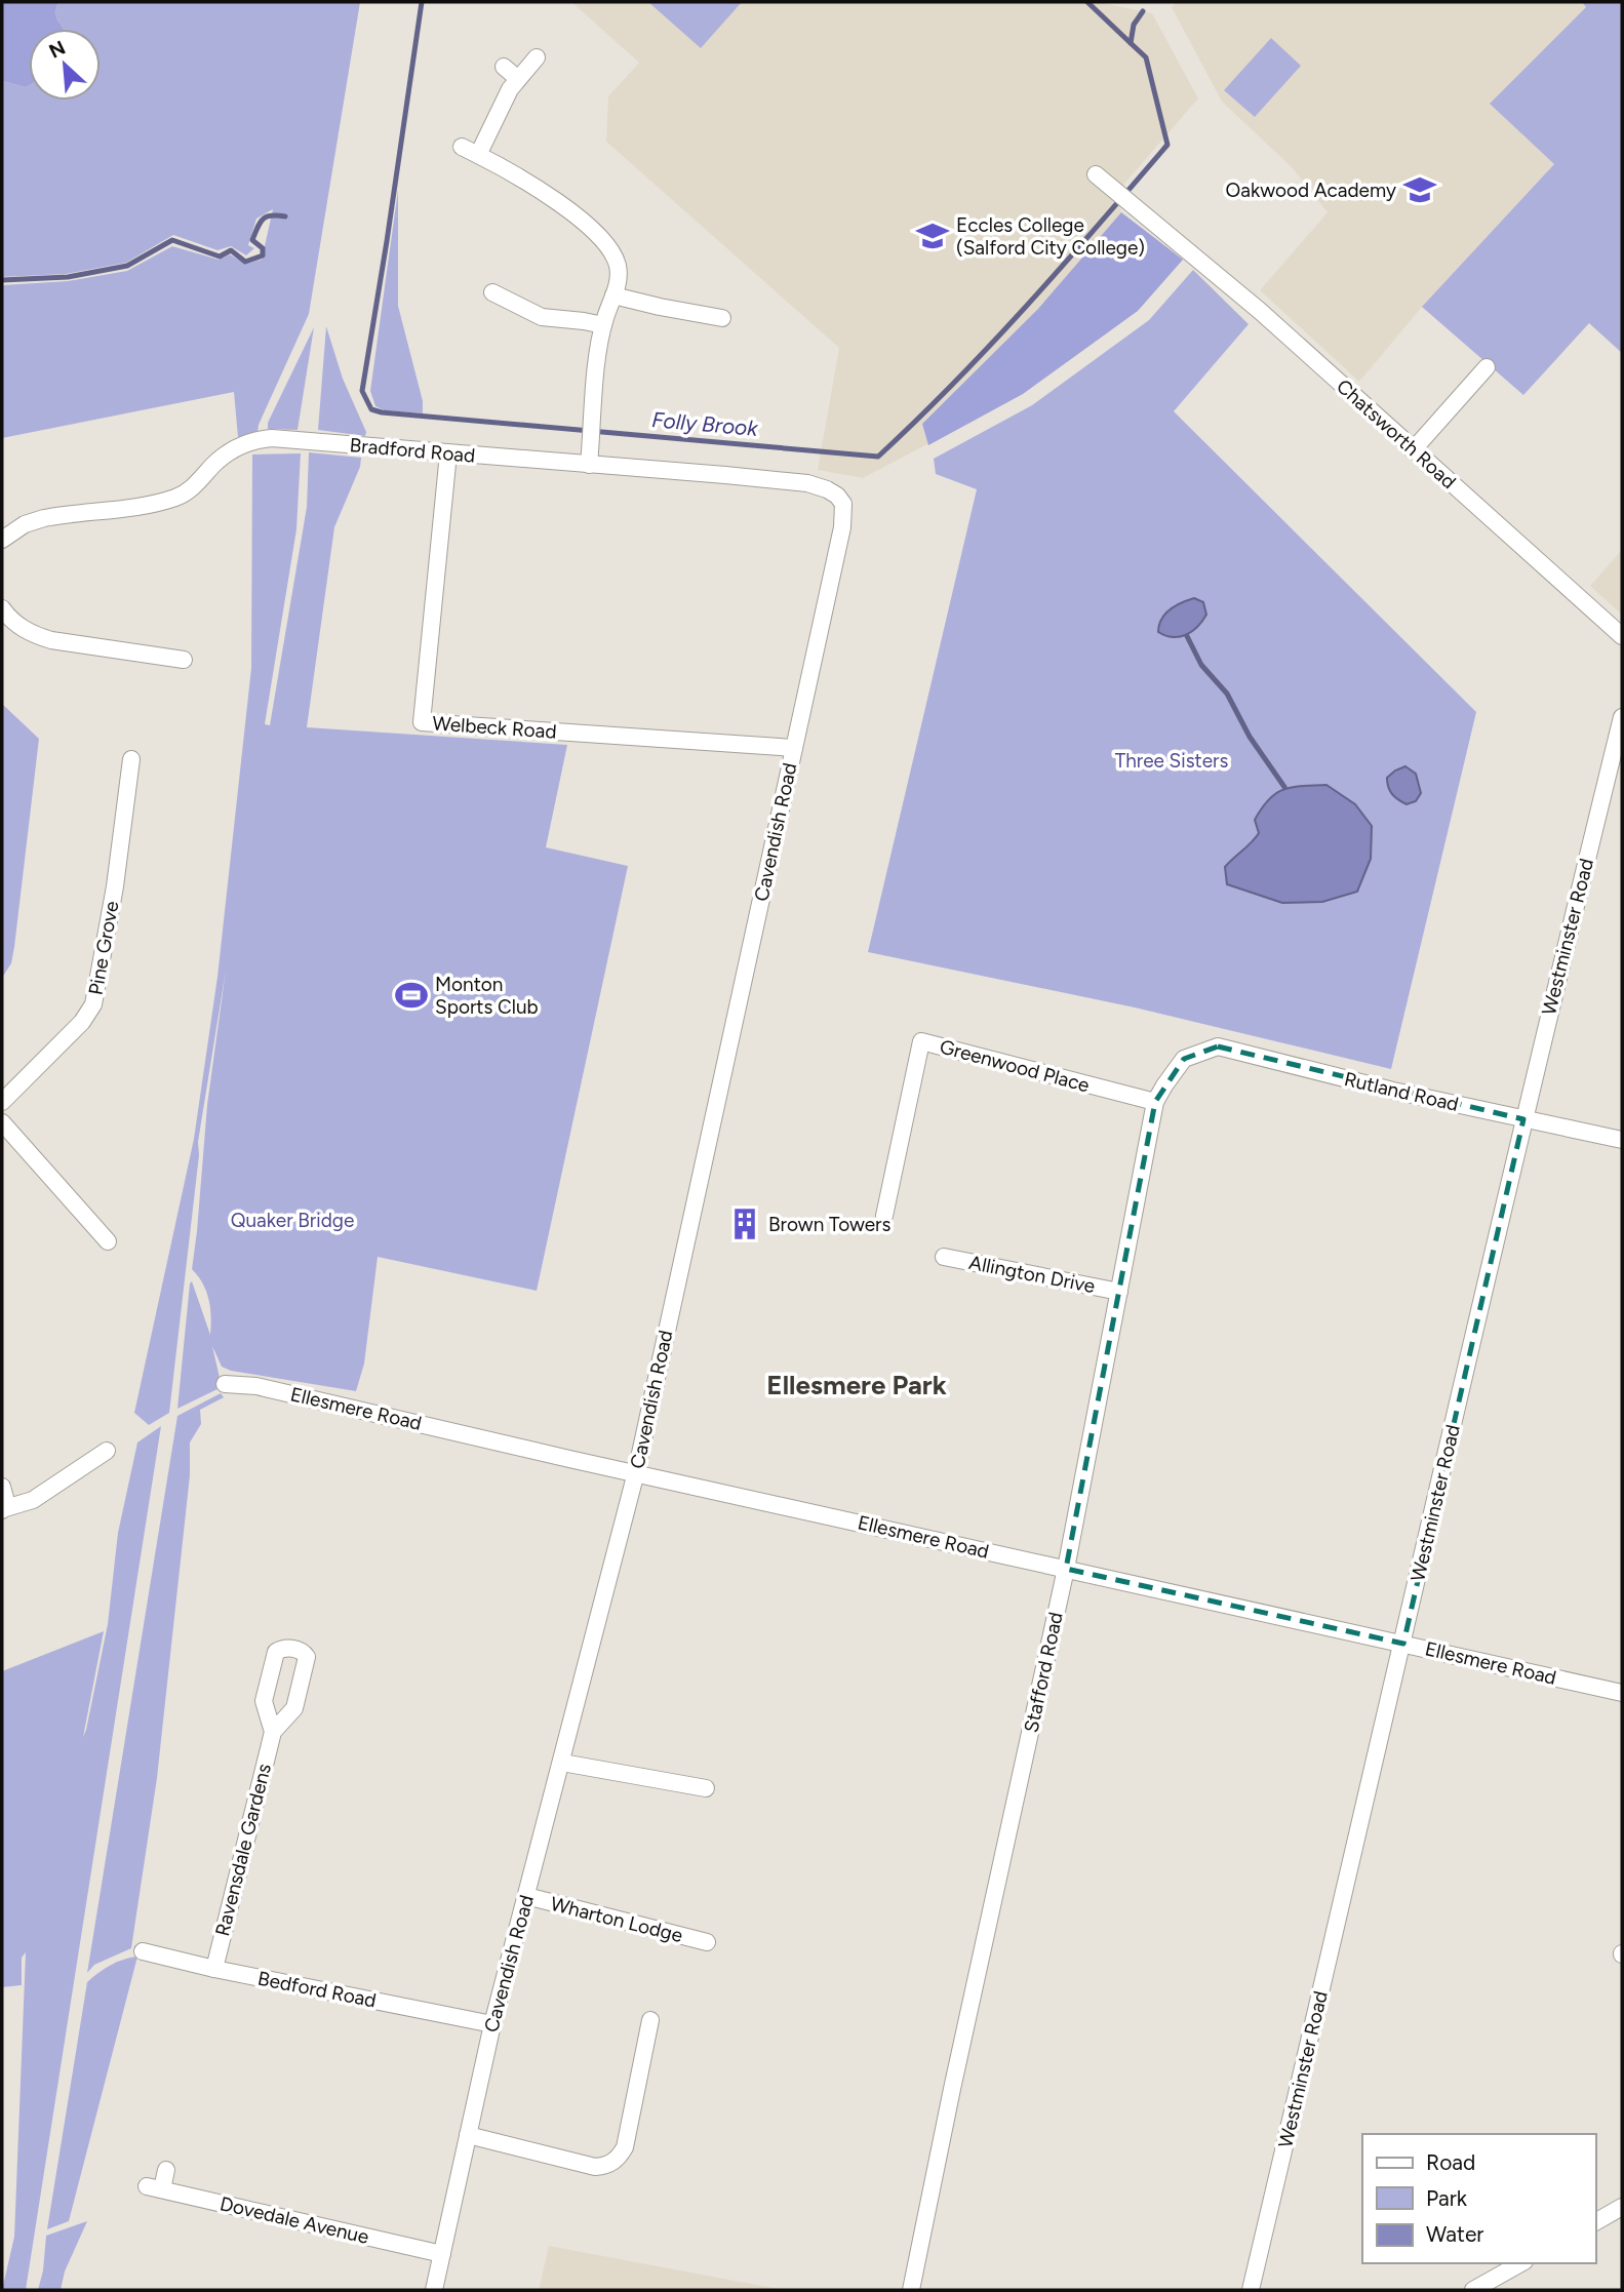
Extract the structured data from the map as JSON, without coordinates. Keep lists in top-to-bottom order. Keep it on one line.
{"streets":{"street":["Chatsworth Road","Bradford Road","Welbeck Road","Cavendish Road","Westminster Road","Pine Grove","Greenwood Place","Rutland Road","Allington Drive","Ellesmere Road","Stafford Road","Ravensdale Gardens","Wharton Lodge","Bedford Road","Dovedale Avenue"]},"crossings":[["Bradford Road","Welbeck Road"],["Bradford Road","Cavendish Road"],["Welbeck Road","Cavendish Road"],["Cavendish Road","Ellesmere Road"],["Cavendish Road","Wharton Lodge"],["Cavendish Road","Bedford Road"],["Cavendish Road","Dovedale Avenue"],["Westminster Road","Rutland Road"],["Westminster Road","Ellesmere Road"],["Greenwood Place","Stafford Road"],["Rutland Road","Stafford Road"],["Allington Drive","Stafford Road"],["Ellesmere Road","Stafford Road"],["Ravensdale Gardens","Bedford Road"]],"districts":["Ellesmere Park"],"water":["Folly Brook"],"parks":["Three Sisters","Quaker Bridge"],"places":{"school or university":["Oakwood Academy","Eccles College (Salford City College)"],"sports":["Monton Sports Club"],"building":["Brown Towers"]},"legend":["Road","Park","Water"],"north":"top left"}
